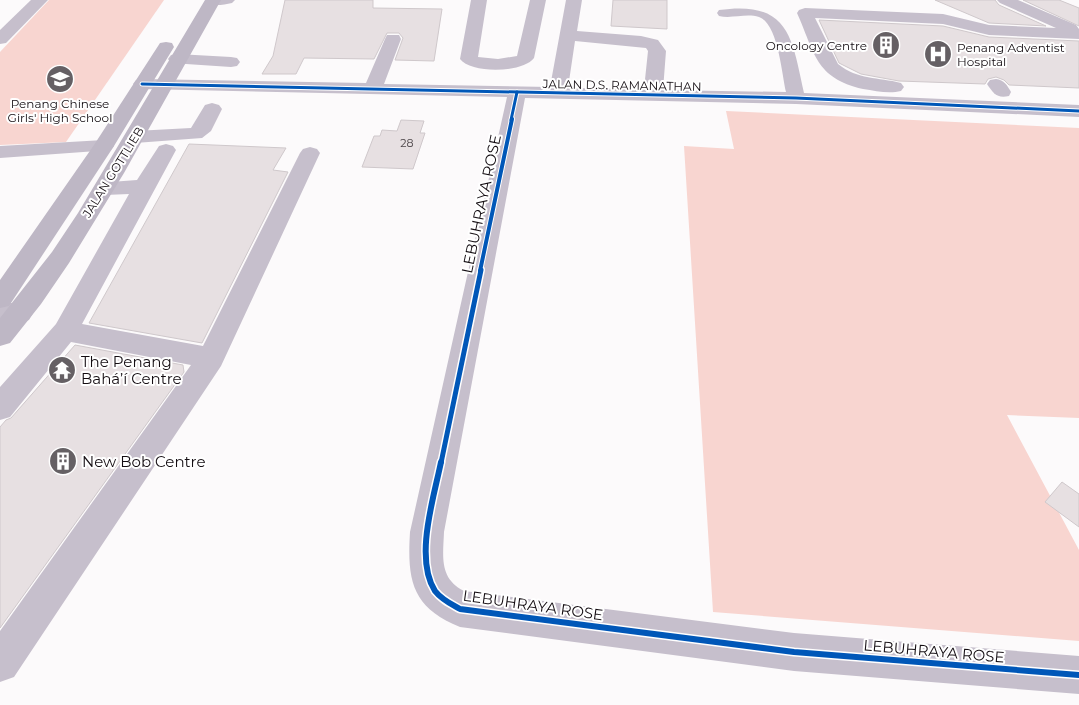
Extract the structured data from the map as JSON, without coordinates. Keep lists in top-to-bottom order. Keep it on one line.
{"streets":{"main road":["JALAN GOTTLIEB"],"street":["JALAN D.S. RAMANATHAN","LEBUHRAYA ROSE"]},"crossings":[["JALAN D.S. RAMANATHAN","JALAN GOTTLIEB"],["JALAN D.S. RAMANATHAN","LEBUHRAYA ROSE"]],"places":{"building":["Oncology Centre","New Bob Centre"],"hospital":["Penang Adventist Hospital"],"school or university":["Penang Chinese Girls' High School"],"temple":["The Penang Bahá’í Centre"]},"house_numbers":["28"]}
